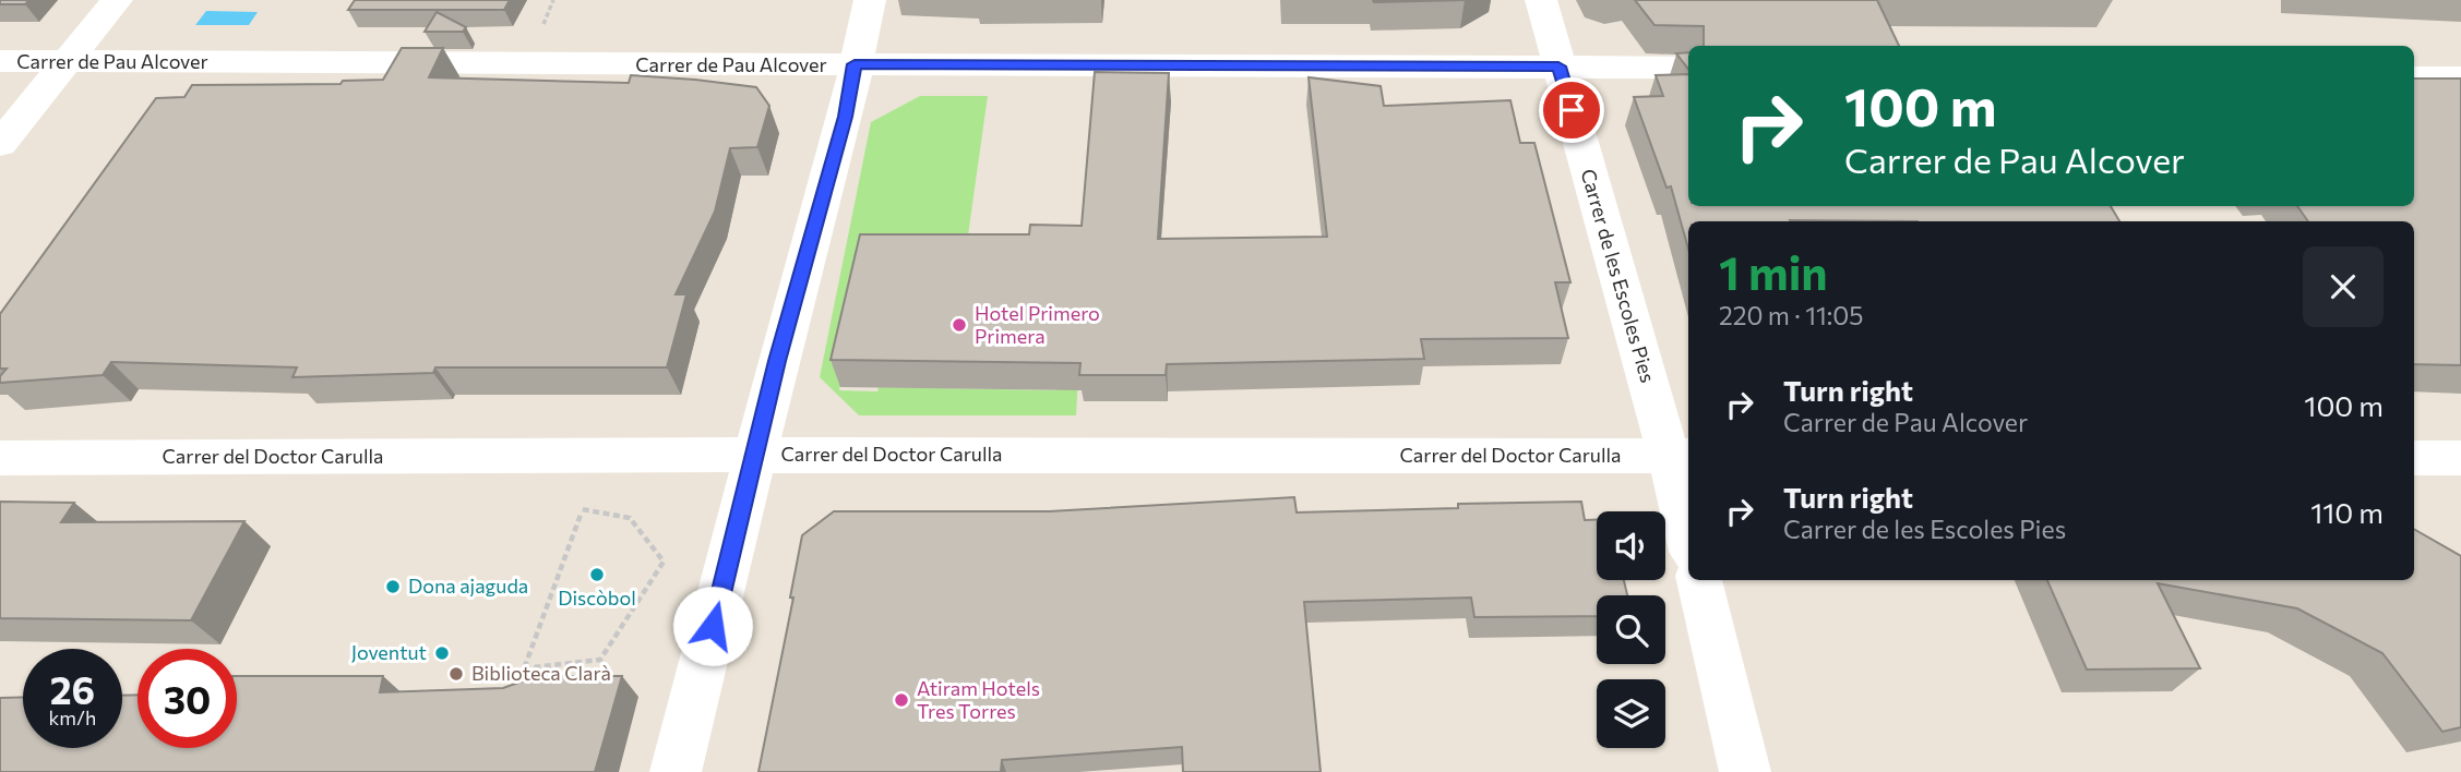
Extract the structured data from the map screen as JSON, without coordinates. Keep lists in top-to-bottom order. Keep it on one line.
{"streets":{"street":["Carrer de Pau Alcover","Carrer de les Escoles Pies","Carrer del Doctor Carulla"]},"crossings":[["Carrer de Pau Alcover","Carrer de les Escoles Pies"],["Carrer de les Escoles Pies","Carrer del Doctor Carulla"]],"places":["Hotel Primero Primera","Discòbol","Dona ajaguda","Joventut","Biblioteca Clarà","Atiram Hotels Tres Torres"],"page":{"turn":["100 m","Carrer de Pau Alcover"],"heading":["1 min","220 m · 11:05"],"list":[{"name":"Turn right","note":"Carrer de Pau Alcover","value":"100 m"},{"name":"Turn right","note":"Carrer de les Escoles Pies","value":"110 m"}],"speed":"26 km/h","limit":"30"}}
